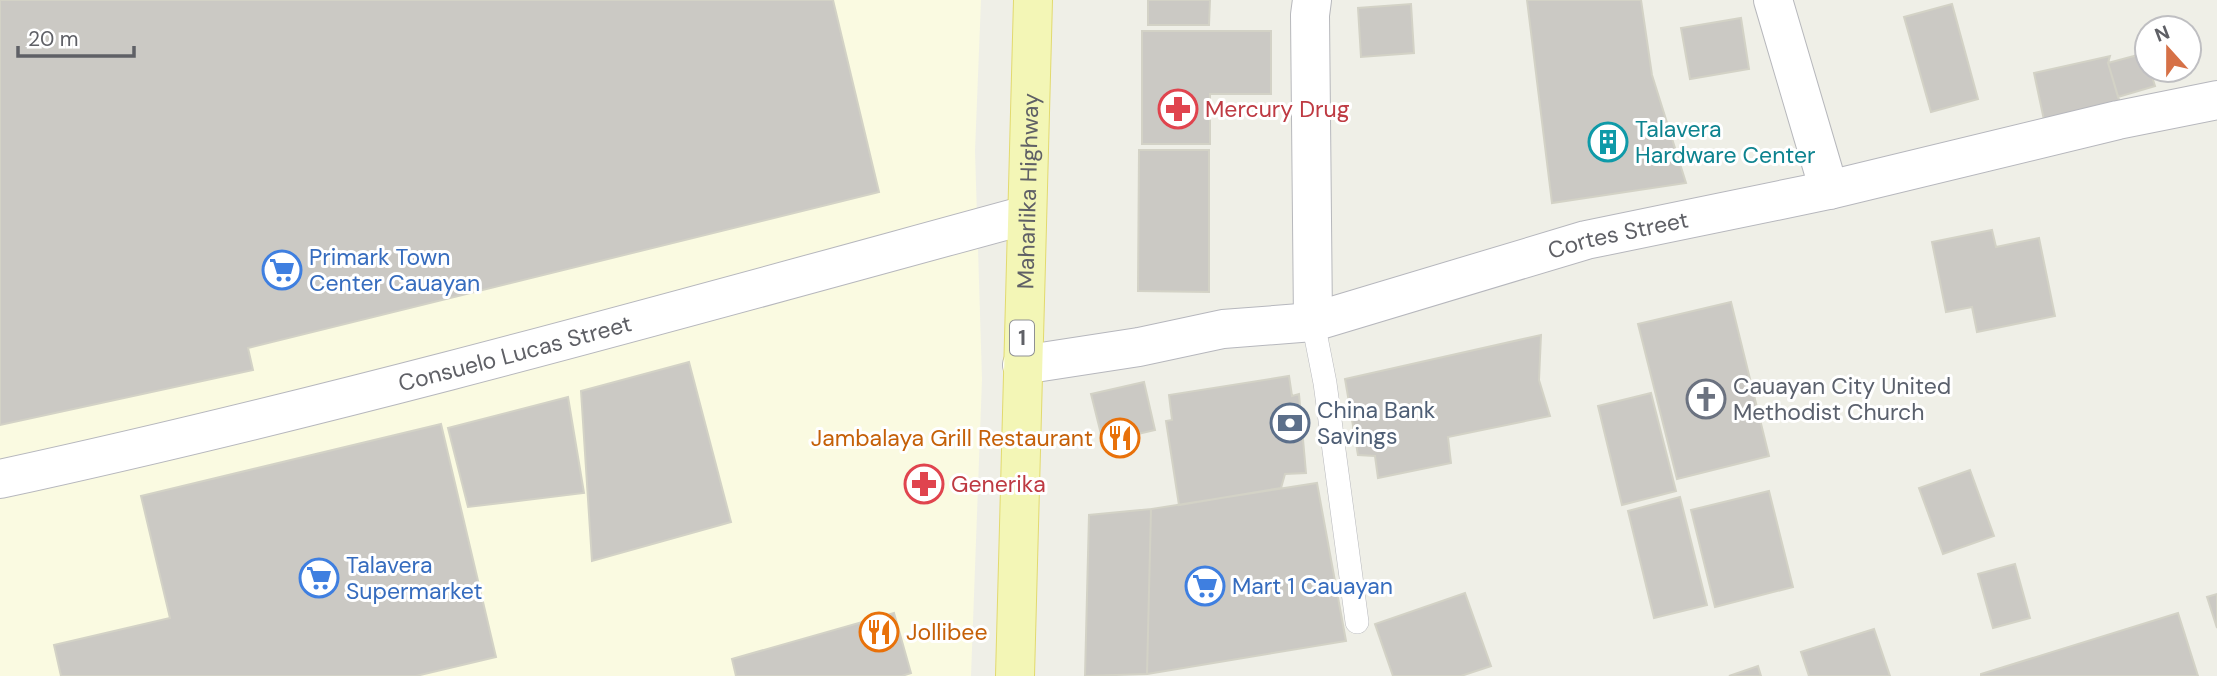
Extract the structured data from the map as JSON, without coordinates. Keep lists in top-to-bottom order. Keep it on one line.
{"streets":{"main road":["Maharlika Highway","1"],"street":["Cortes Street","Consuelo Lucas Street"]},"crossings":[["Maharlika Highway","Cortes Street"],["Maharlika Highway","Consuelo Lucas Street"]],"places":{"pharmacy":["Mercury Drug","Generika"],"building":["Talavera Hardware Center"],"supermarket":["Primark Town Center Cauayan","Talavera Supermarket","Mart 1 Cauayan"],"church":["Cauayan City United Methodist Church"],"bank":["China Bank Savings"],"restaurant":["Jambalaya Grill Restaurant","Jollibee"]},"scale_bar":"20 m","north":"top"}
